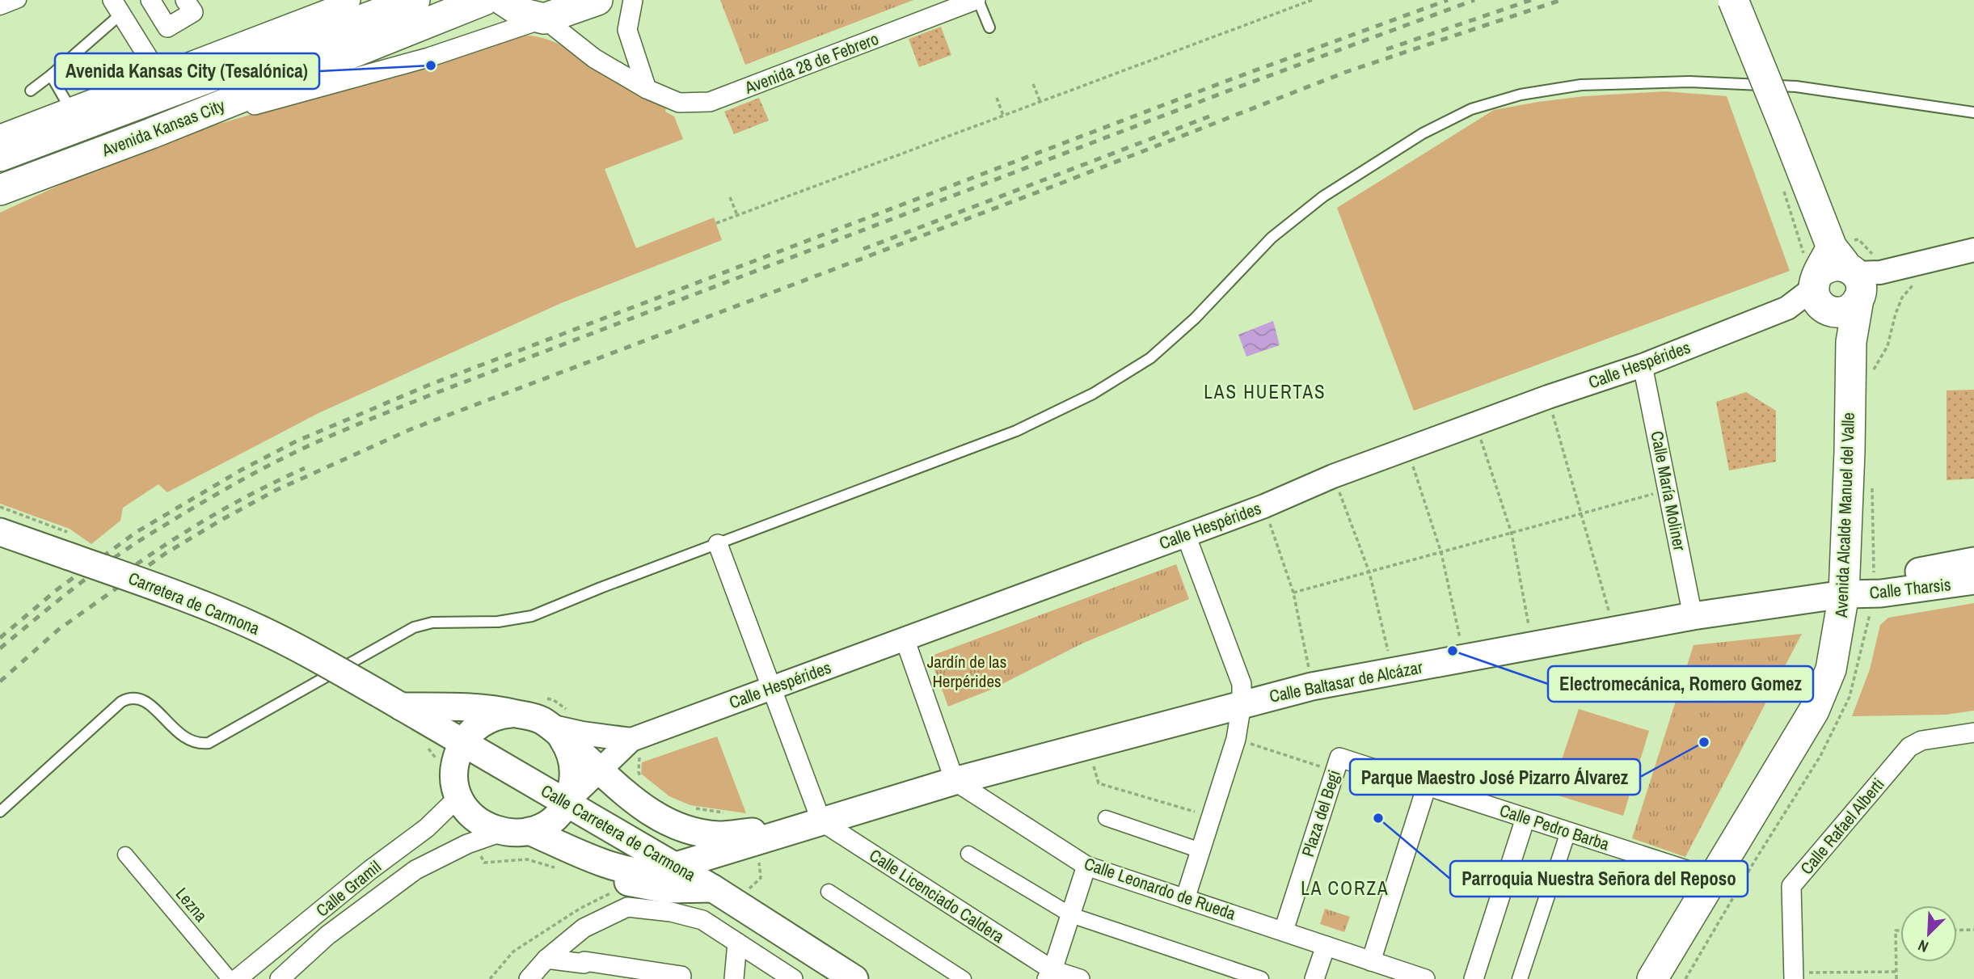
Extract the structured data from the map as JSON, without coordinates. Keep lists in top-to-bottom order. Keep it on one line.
{"streets":{"main road":["Avenida Kansas City","Avenida Alcalde Manuel del Valle","Calle Tharsis","Carretera de Carmona","Calle Baltasar de Alcázar","Calle Carretera de Carmona"],"street":["Avenida 28 de Febrero","Calle Hespérides","Calle María Moliner","Plaza del Begi","Calle Rafael Alberti","Calle Pedro Barba","Calle Gramil","Calle Leonardo de Rueda","Calle Licenciado Caldera","Lezna"]},"crossings":[["Calle Hespérides","Calle María Moliner"],["Calle Hespérides","Avenida Alcalde Manuel del Valle"],["Calle María Moliner","Calle Baltasar de Alcázar"],["Avenida Alcalde Manuel del Valle","Calle Tharsis"],["Avenida Alcalde Manuel del Valle","Calle Baltasar de Alcázar"],["Avenida Alcalde Manuel del Valle","Calle Pedro Barba"],["Calle Tharsis","Calle Baltasar de Alcázar"],["Carretera de Carmona","Calle Carretera de Carmona"],["Calle Baltasar de Alcázar","Calle Leonardo de Rueda"],["Calle Baltasar de Alcázar","Calle Licenciado Caldera"],["Plaza del Begi","Calle Pedro Barba"],["Plaza del Begi","Calle Leonardo de Rueda"]],"districts":["LAS HUERTAS","LA CORZA"],"parks":["Jardín de las Herpérides"],"places":["Avenida Kansas City (Tesalónica)","Electromecánica, Romero Gomez","Parque Maestro José Pizarro Álvarez","Parroquia Nuestra Señora del Reposo"],"north":"bottom left"}
